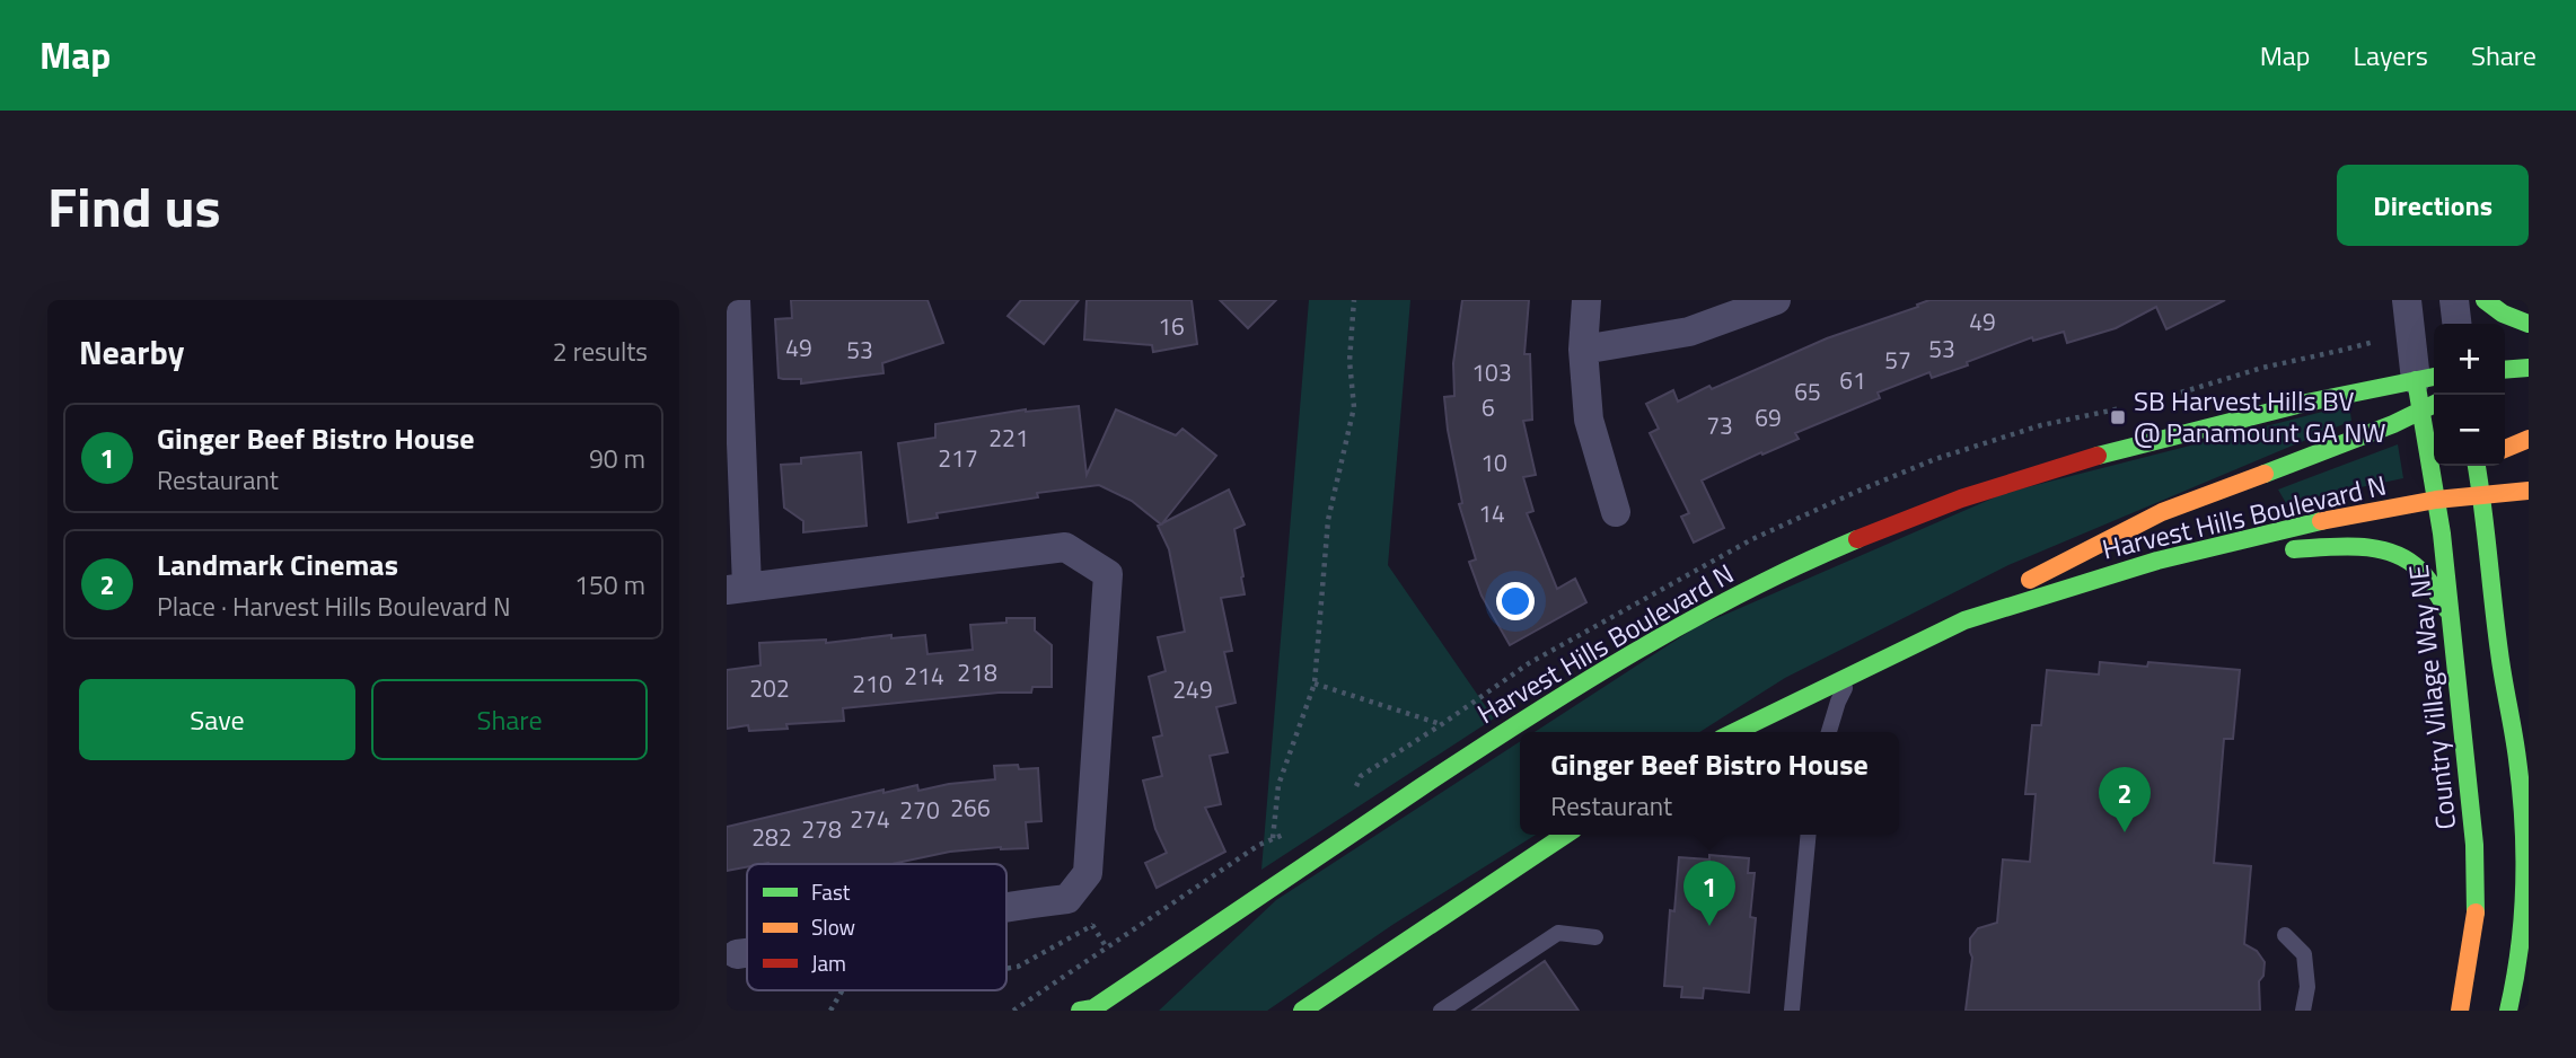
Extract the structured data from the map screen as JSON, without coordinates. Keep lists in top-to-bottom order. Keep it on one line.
{"streets":{"main road":["Harvest Hills Boulevard N","Country Village Way NE"]},"crossings":[["Harvest Hills Boulevard N","Country Village Way NE"]],"places":{"transit":["SB Harvest Hills BV @ Panamount GA NW"]},"house_numbers":["49","16","49","53","53","57","103","61","65","6","69","73","221","217","10","14","218","214","210","202","249","266","270","274","278","282"],"legend":["Fast","Slow","Jam"],"page":{"header":"Map","nav":["Map","Layers","Share"],"title":"Find us","buttons":["Directions",["Save","Share"]],"heading":["Nearby","2 results"],"map_buttons":["+","−"],"list":[{"mark":"1","name":"Ginger Beef Bistro House","note":"Restaurant","value":"90 m"},{"mark":"2","name":"Landmark Cinemas","note":"Place · Harvest Hills Boulevard N","value":"150 m"}],"popup":["Ginger Beef Bistro House","Restaurant"],"pins":["2","1"]}}
